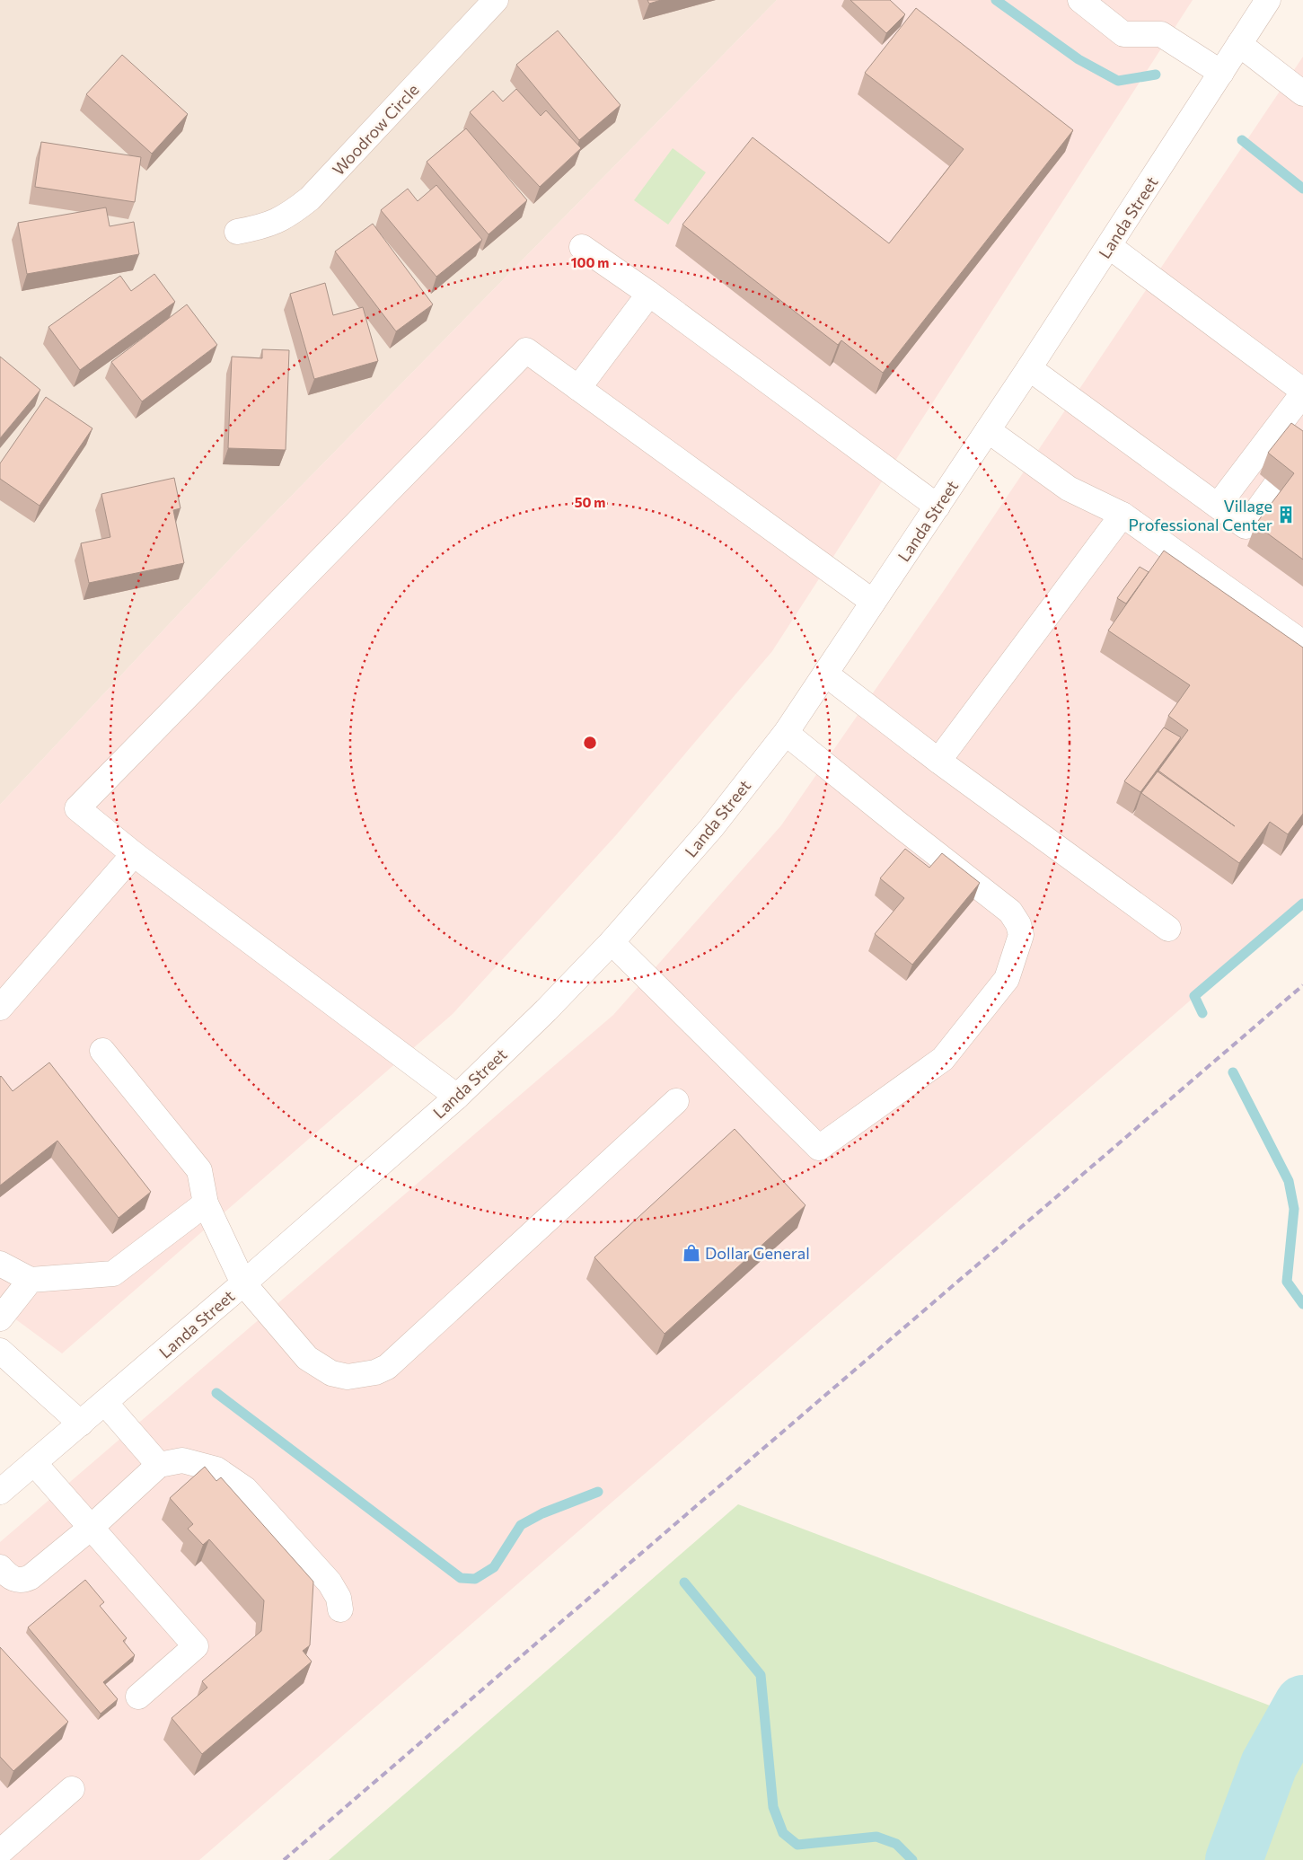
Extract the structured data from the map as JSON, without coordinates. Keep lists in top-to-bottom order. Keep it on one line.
{"streets":{"street":["Woodrow Circle","Landa Street"]},"places":{"building":["Village Professional Center"],"shop":["Dollar General"]},"rings":["100 m","50 m"]}
